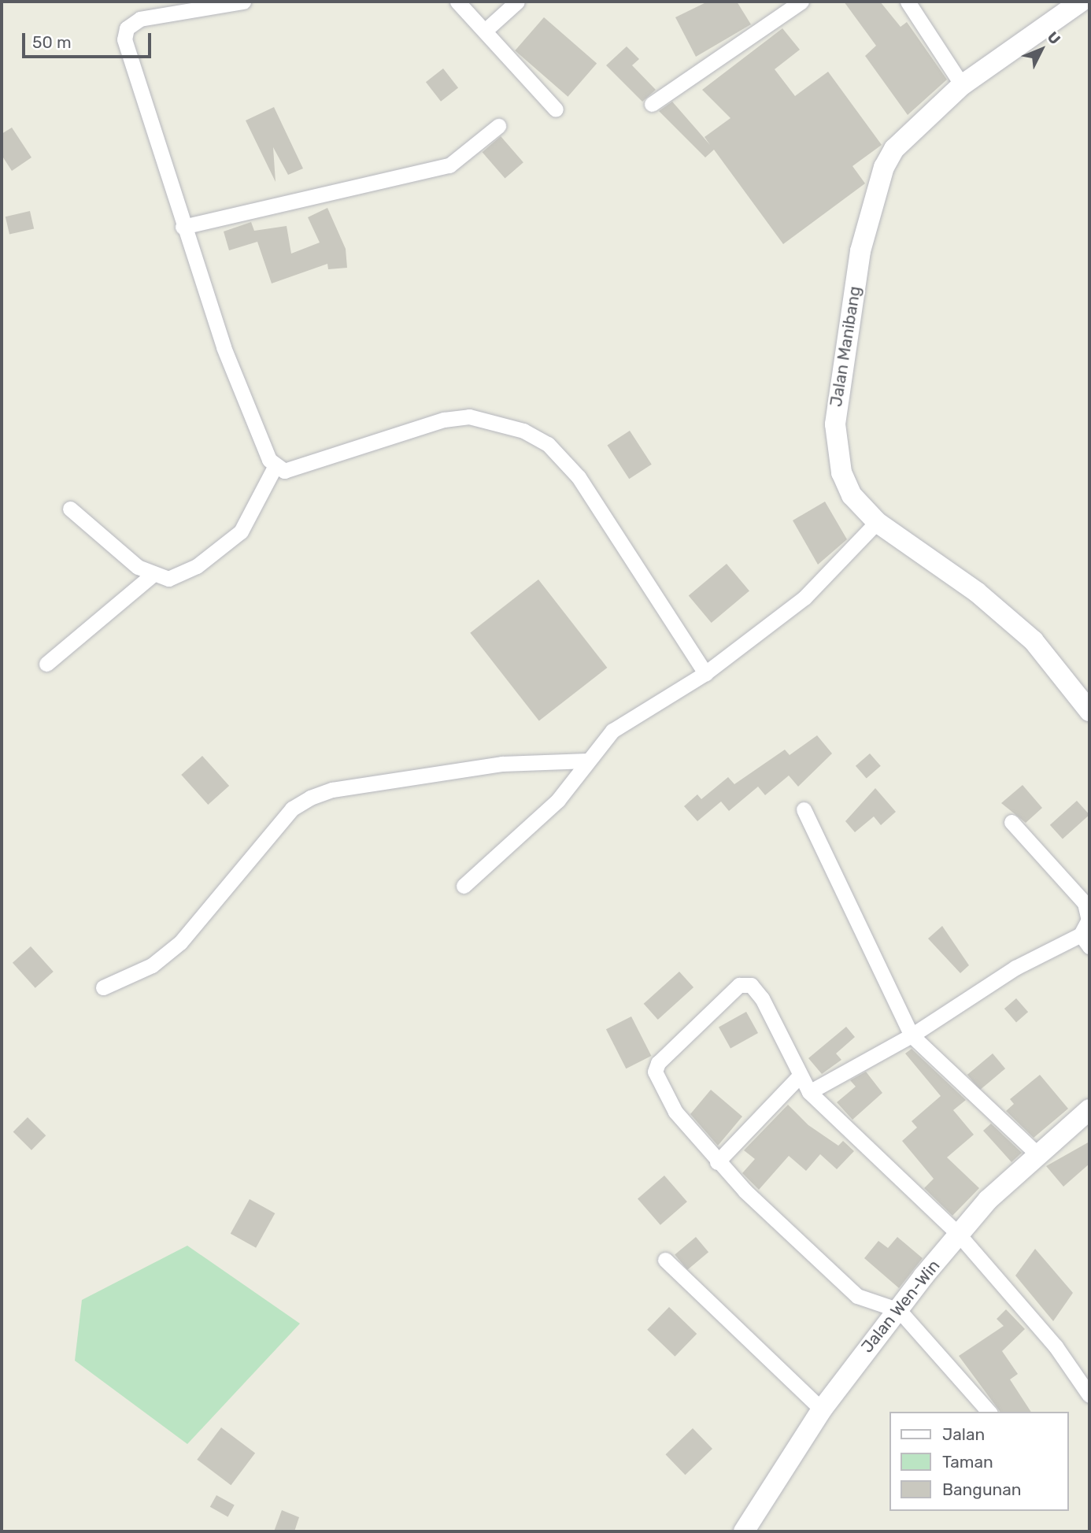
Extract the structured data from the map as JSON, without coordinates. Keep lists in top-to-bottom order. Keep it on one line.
{"streets":{"street":["Jalan Manibang","Jalan Wen-Win"]},"legend":["Jalan","Taman","Bangunan"],"scale_bar":"50 m","north":"top right"}
